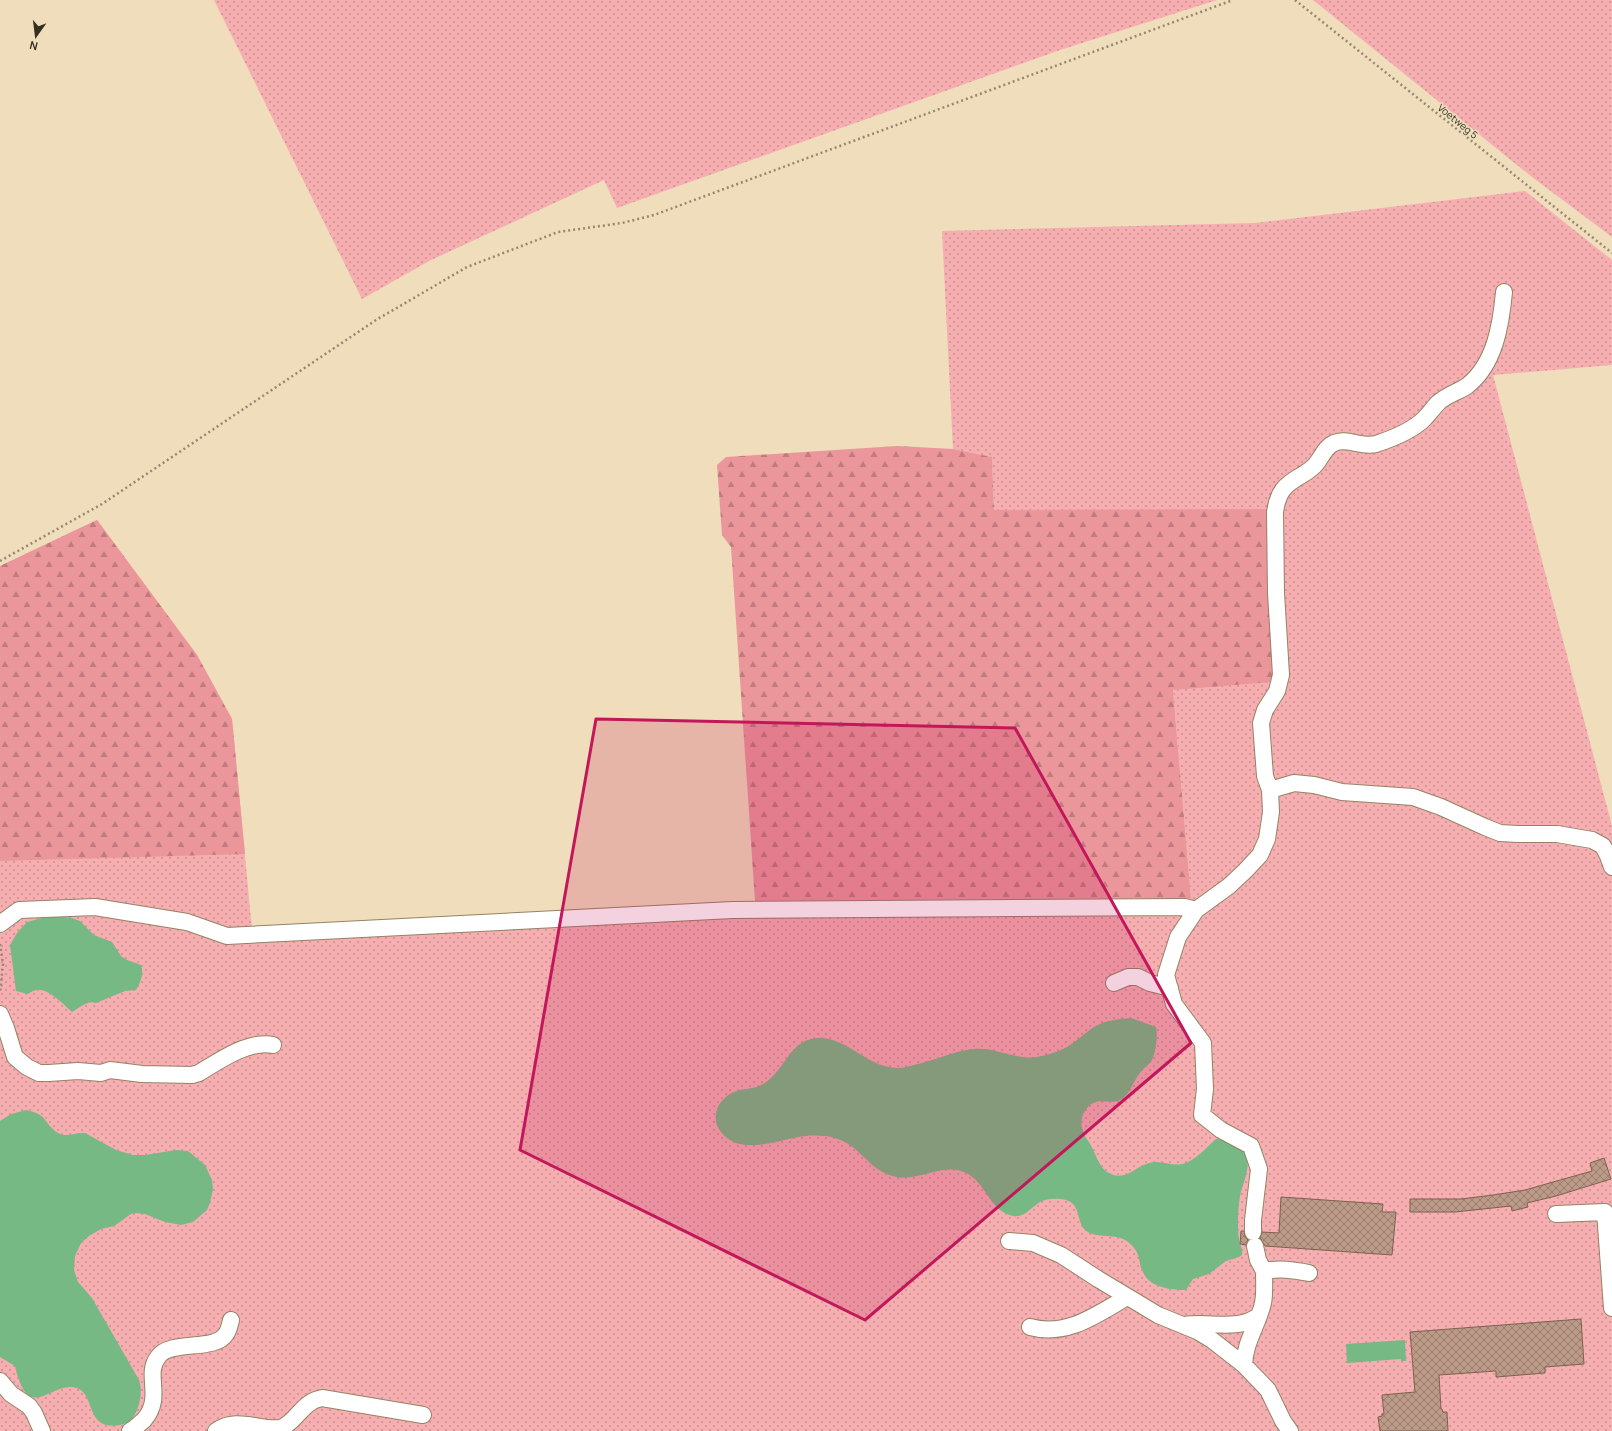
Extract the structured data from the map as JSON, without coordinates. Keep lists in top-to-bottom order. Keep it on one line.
{"streets":{"path":["Voetweg 5"]},"north":"bottom"}
